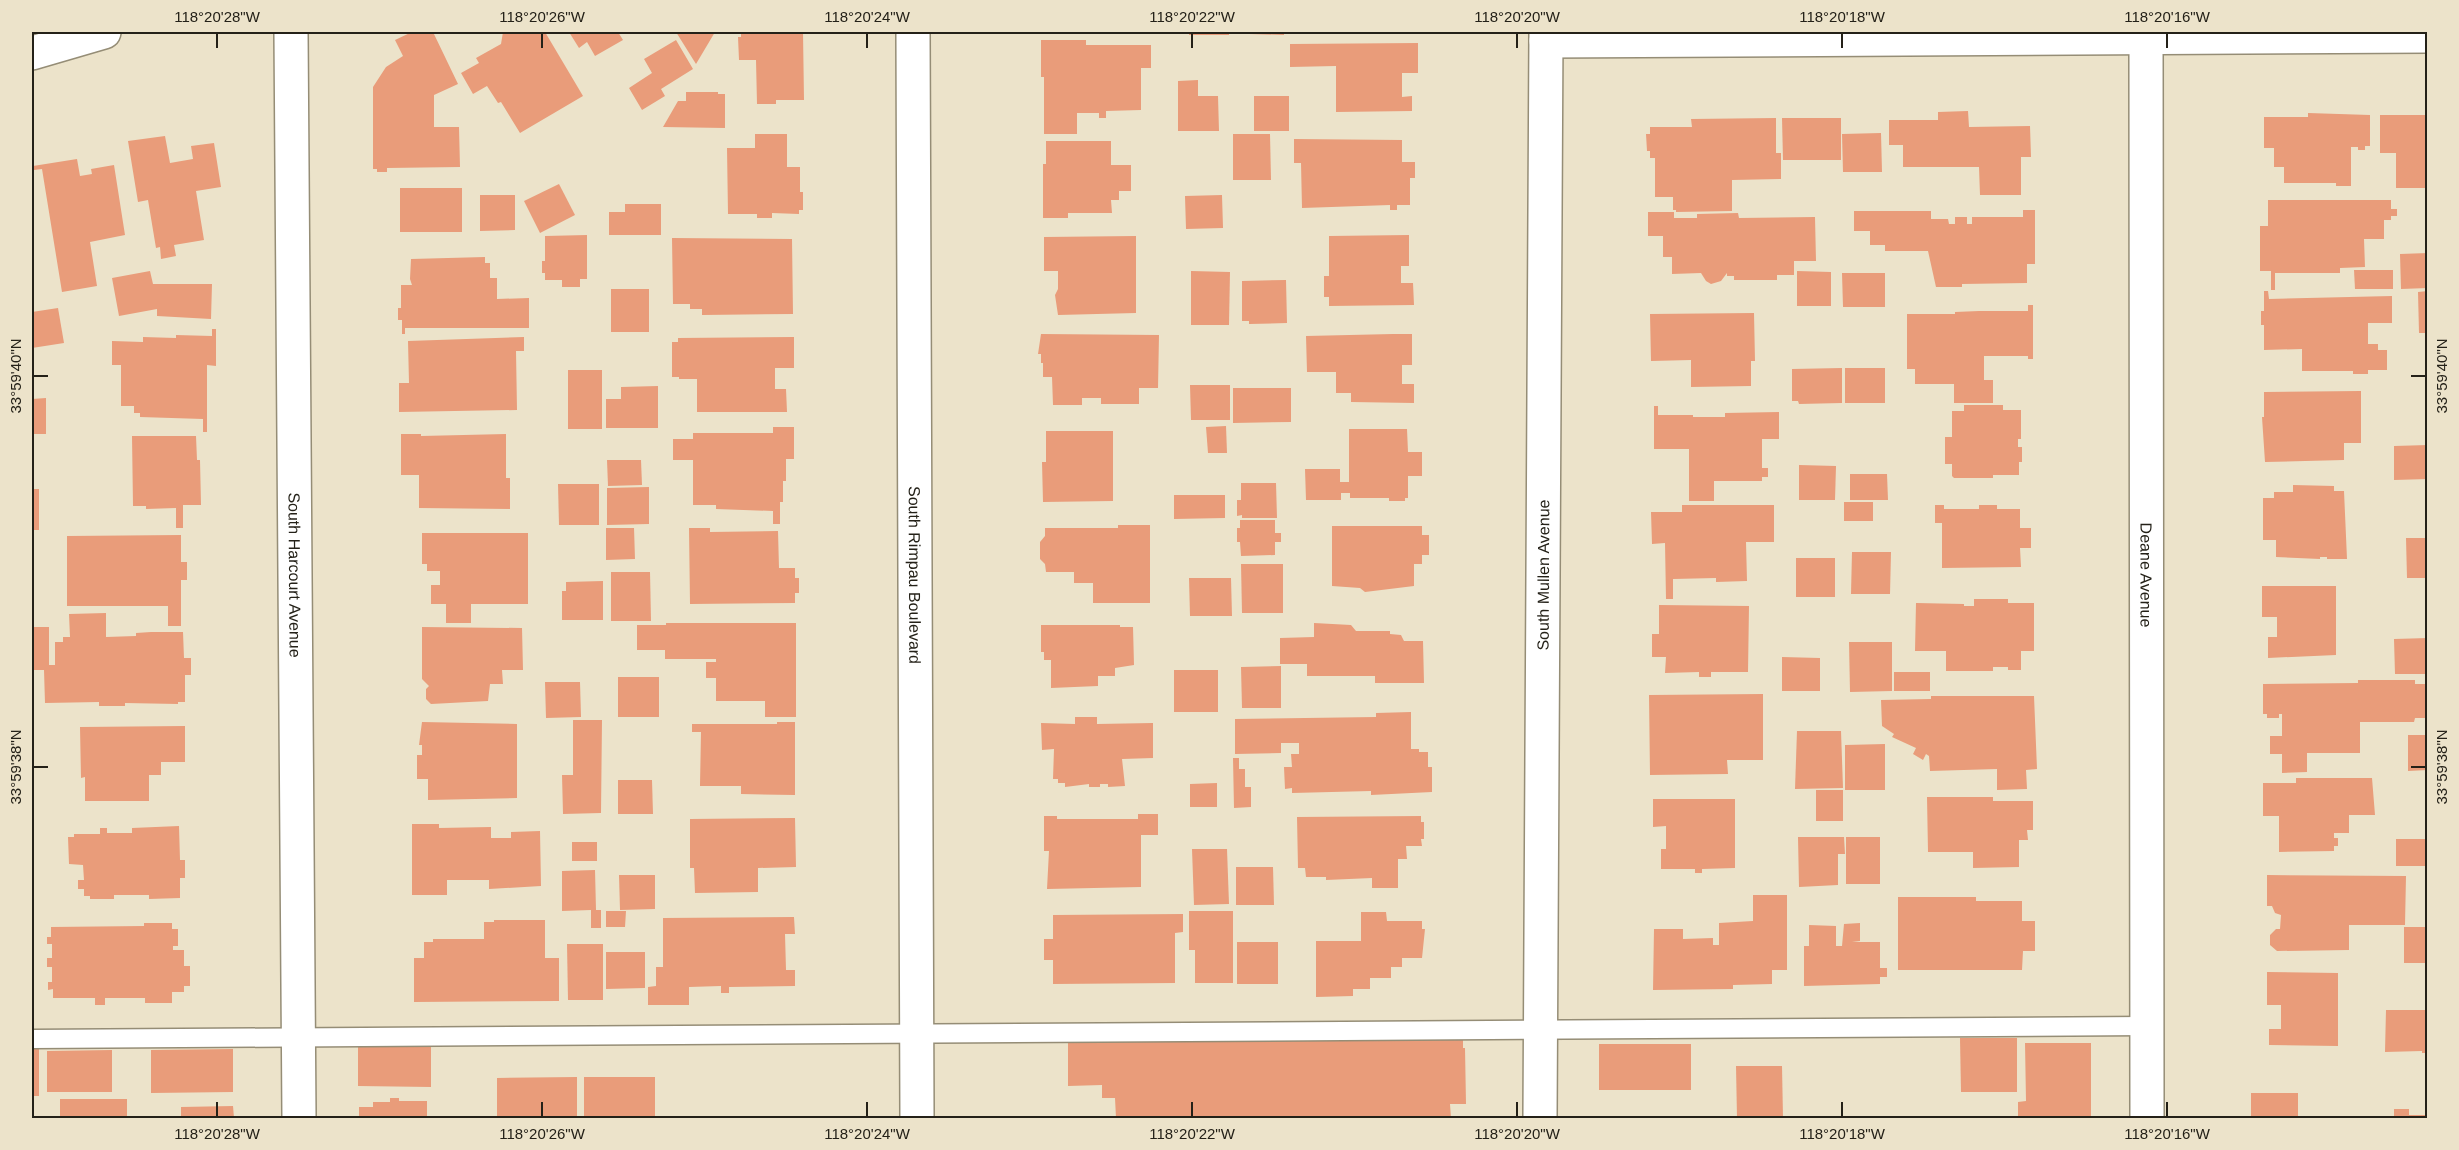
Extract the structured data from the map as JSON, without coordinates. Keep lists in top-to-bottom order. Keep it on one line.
{"streets":{"street":["South Harcourt Avenue","South Rimpau Boulevard","South Mullen Avenue","Deane Avenue"]},"coordinates":["118°20'28\"W","118°20'26\"W","118°20'24\"W","118°20'22\"W","118°20'20\"W","118°20'18\"W","118°20'16\"W","33°59'40\"N","33°59'38\"N"]}
